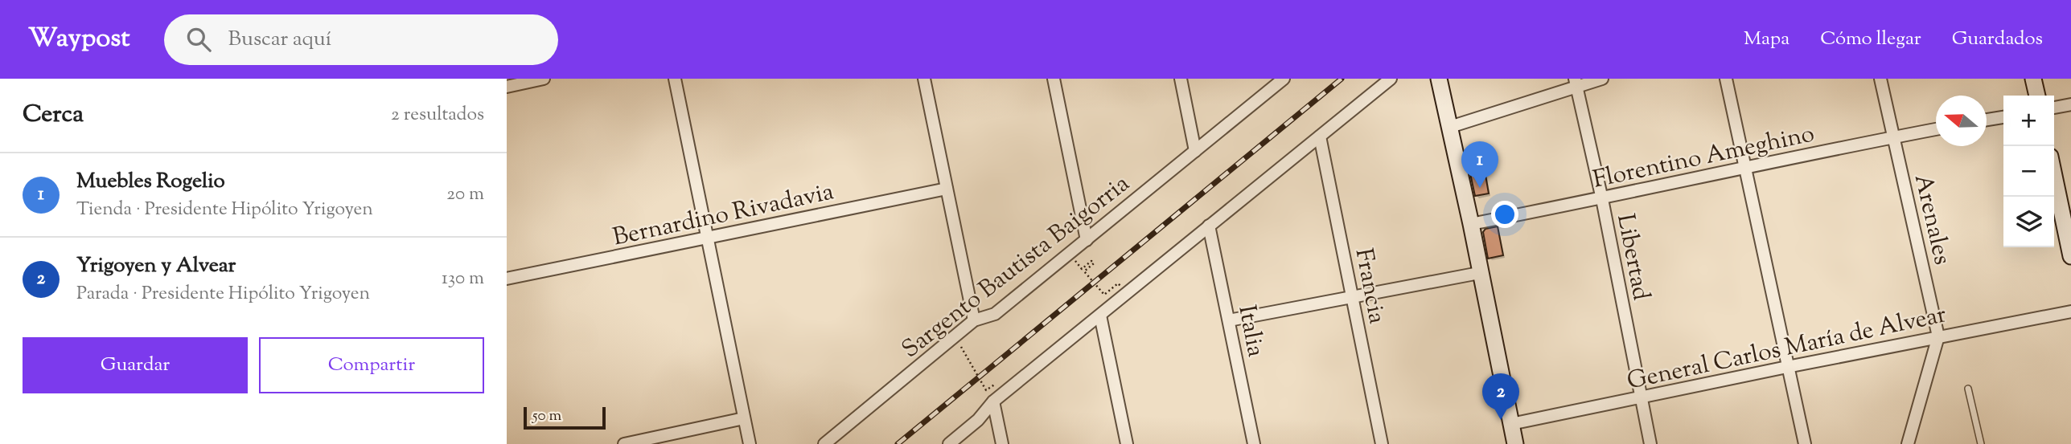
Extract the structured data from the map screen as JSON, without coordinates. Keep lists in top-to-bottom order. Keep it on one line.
{"streets":{"street":["Florentino Ameghino","Bernardino Rivadavia","Arenales","Libertad","Sargento Bautista Baigorria","Francia","Italia","General Carlos María de Alvear"]},"crossings":[["Florentino Ameghino","Arenales"],["Florentino Ameghino","Libertad"],["Arenales","General Carlos María de Alvear"],["Libertad","General Carlos María de Alvear"]],"scale_bar":"50 m","north":"left","page":{"header":"Waypost","search":"Buscar aquí","nav":["Mapa","Cómo llegar","Guardados"],"heading":["Cerca","2 resultados"],"map_buttons":["+","−"],"pins":["1","2"],"list":[{"mark":"1","name":"Muebles Rogelio","note":"Tienda · Presidente Hipólito Yrigoyen","value":"20 m"},{"mark":"2","name":"Yrigoyen y Alvear","note":"Parada · Presidente Hipólito Yrigoyen","value":"130 m"}],"buttons":["Guardar","Compartir"],"scale":"50 m"}}
